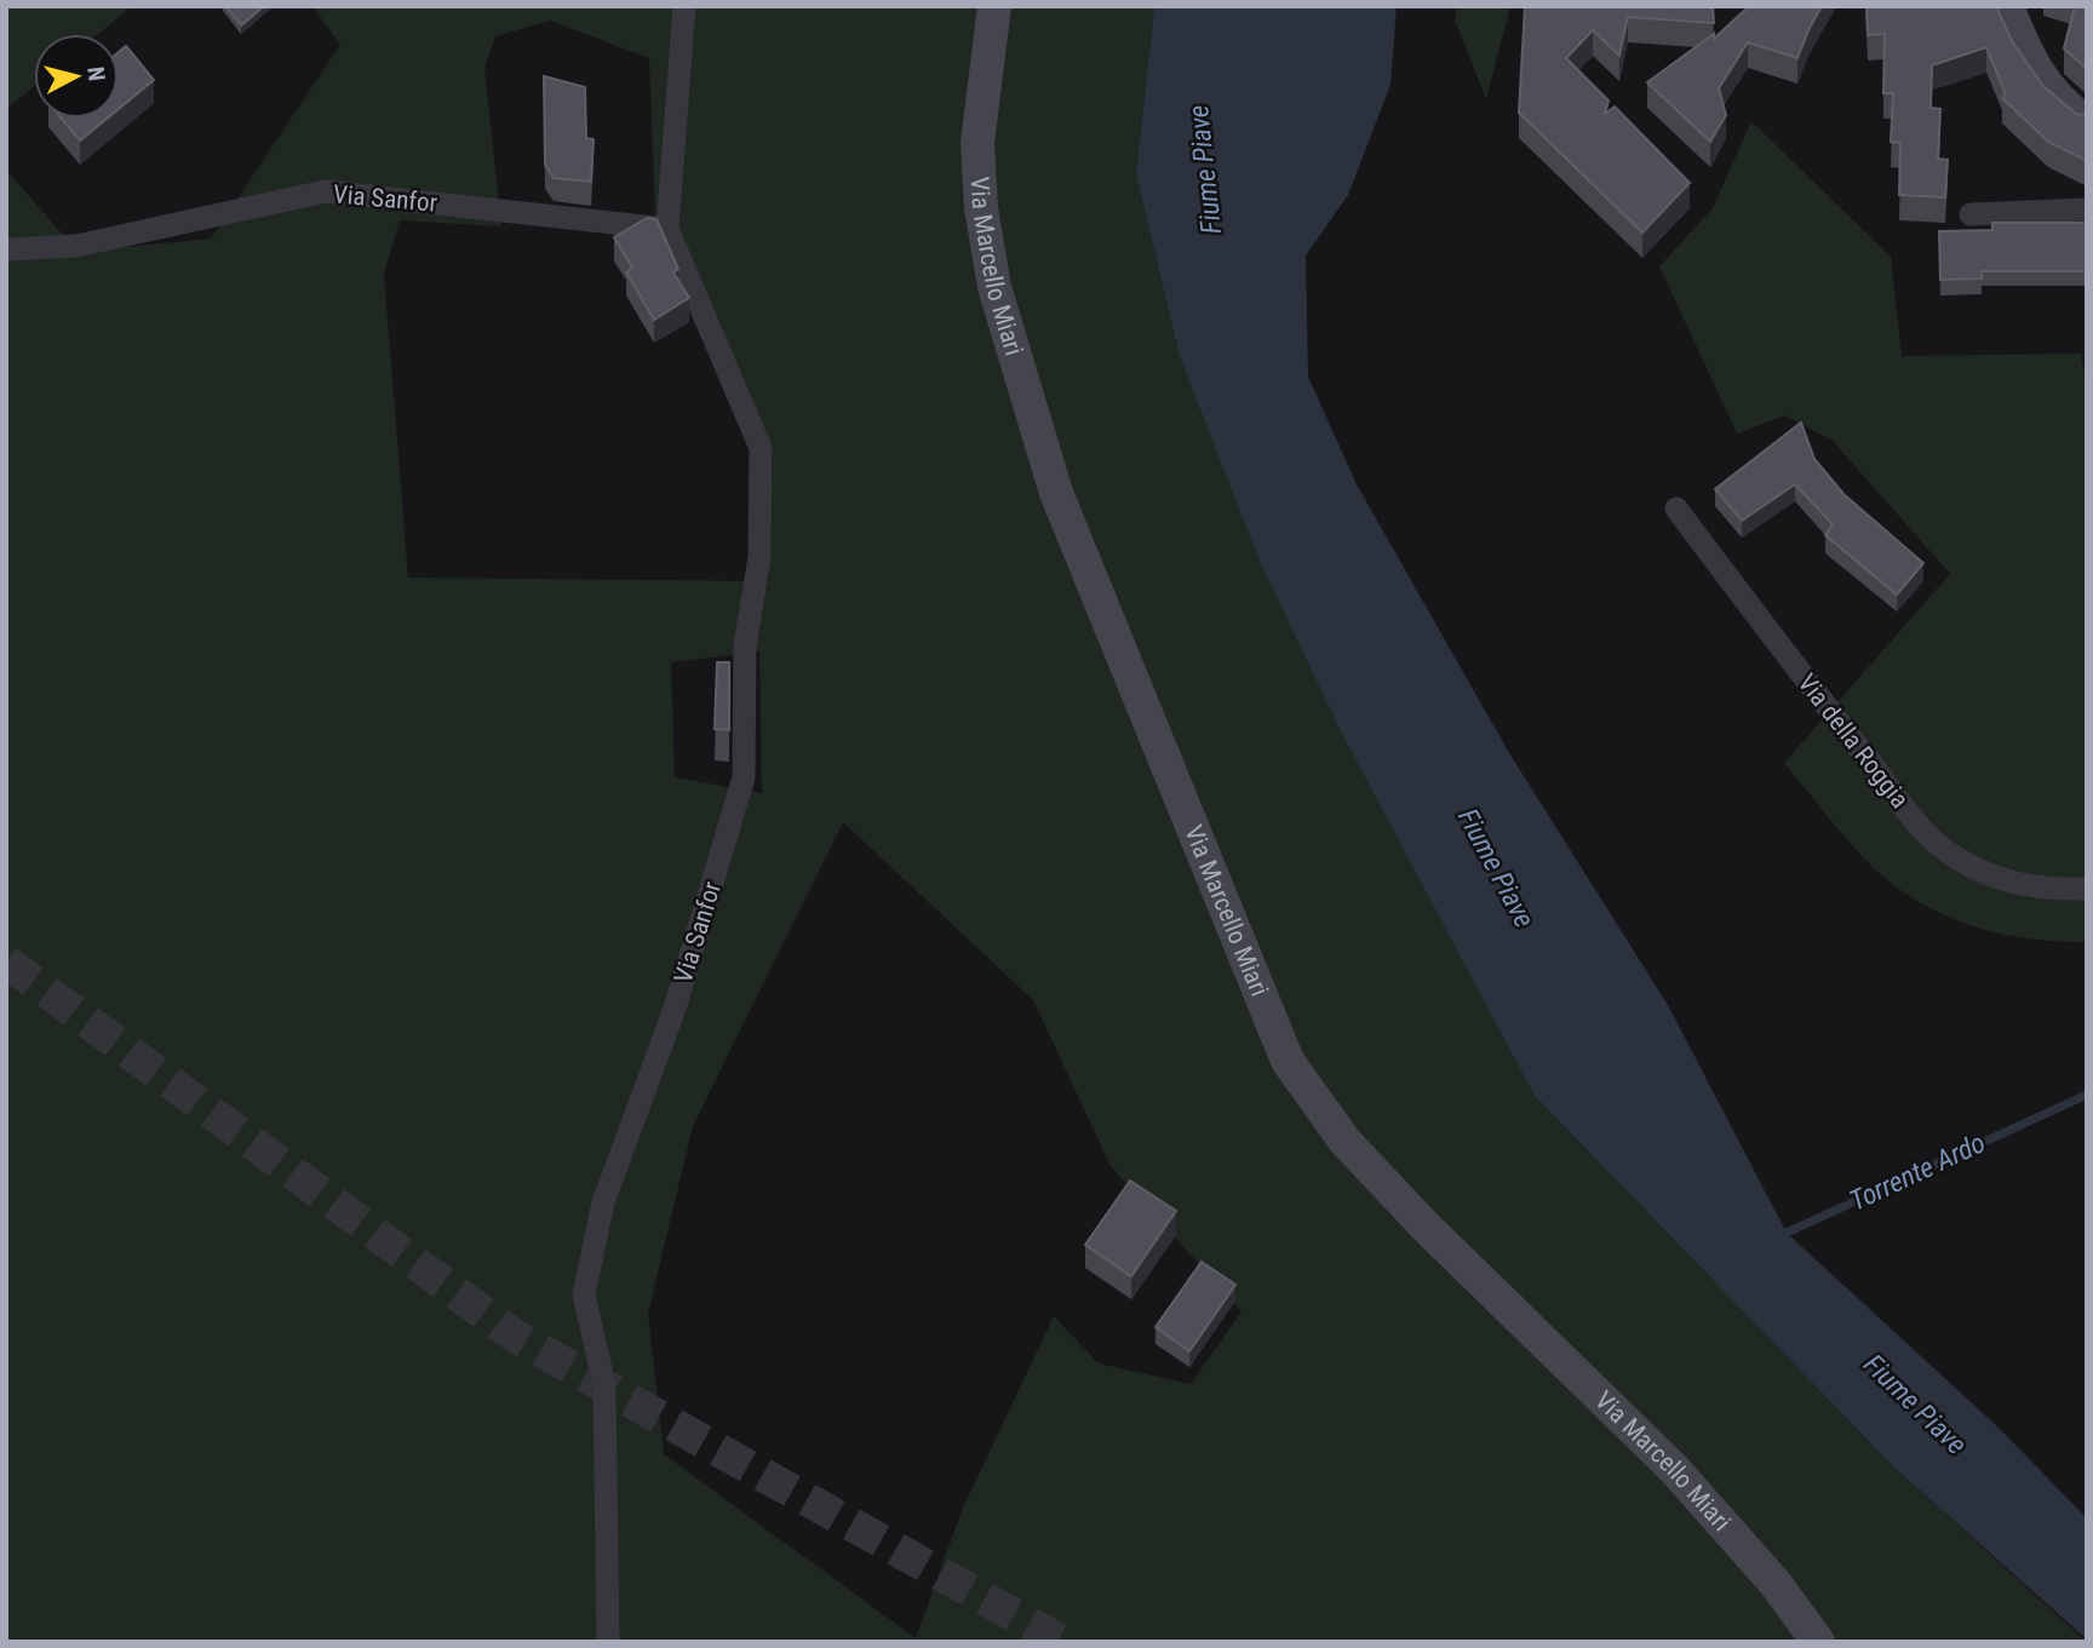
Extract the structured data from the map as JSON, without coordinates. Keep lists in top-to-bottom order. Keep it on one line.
{"streets":{"street":["Via Sanfor","Via Marcello Miari","Via della Roggia"]},"water":["Fiume Piave","Torrente Ardo"],"north":"right"}
